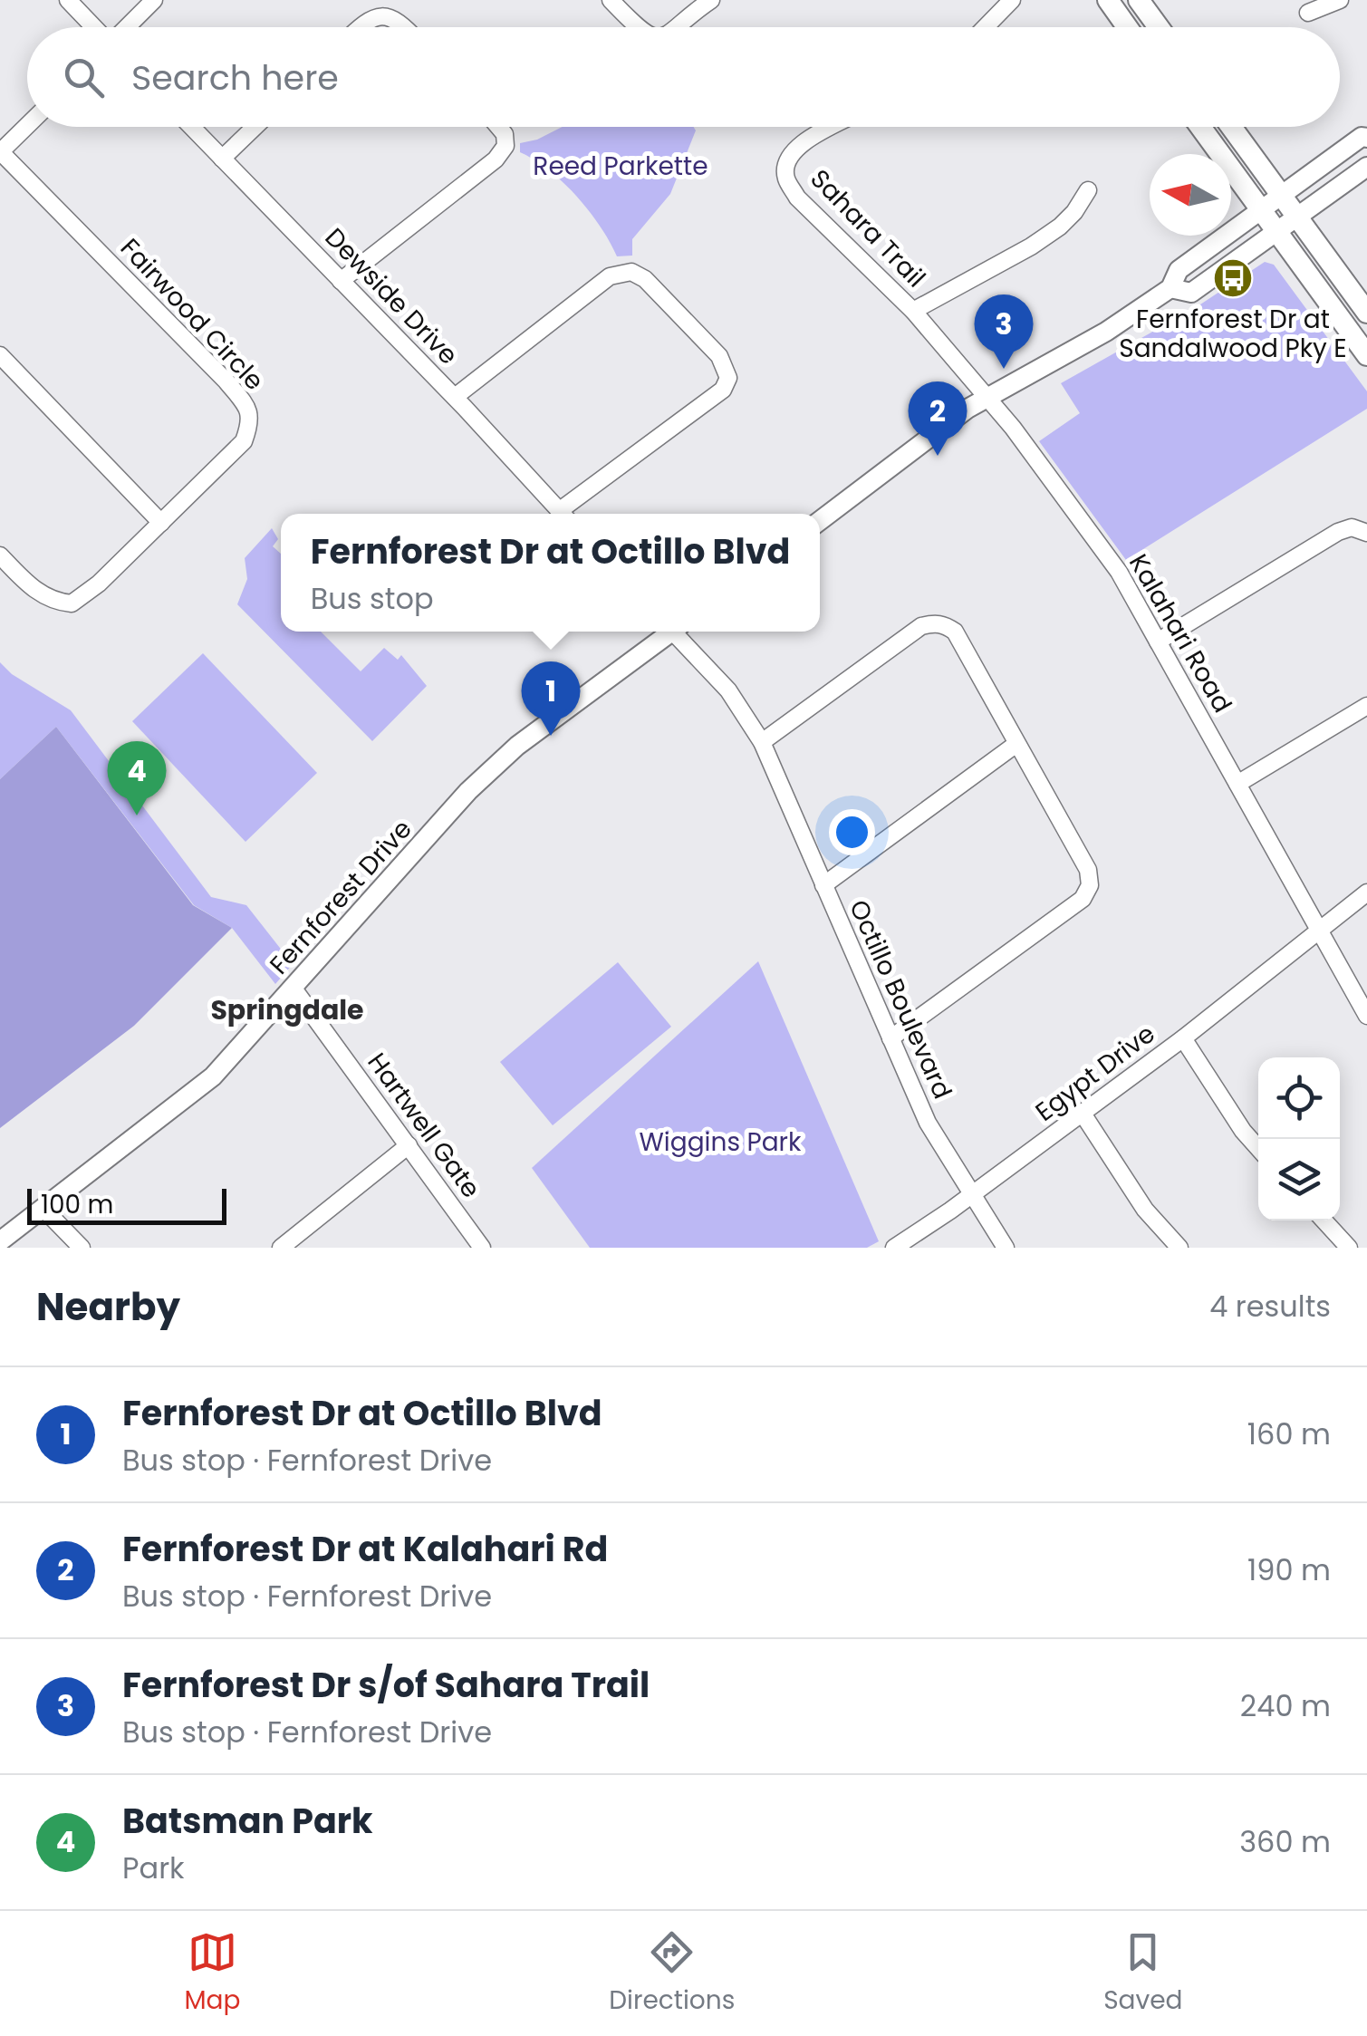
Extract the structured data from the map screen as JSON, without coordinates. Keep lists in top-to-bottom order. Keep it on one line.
{"streets":{"street":["Sahara Trail","Dewside Drive","Fairwood Circle","Kalahari Road","Fernforest Drive","Octillo Boulevard","Egypt Drive","Hartwell Gate"]},"crossings":[["Sahara Trail","Kalahari Road"],["Kalahari Road","Egypt Drive"],["Fernforest Drive","Hartwell Gate"],["Octillo Boulevard","Egypt Drive"]],"districts":["Springdale"],"parks":["Reed Parkette","Wiggins Park"],"places":{"bus stop":["Fernforest Dr at Sandalwood Pky E"]},"scale_bar":"100 m","north":"left","page":{"search":"Search here","pins":["3","2","1","4"],"popup":["Fernforest Dr at Octillo Blvd","Bus stop"],"scale":"100 m","heading":["Nearby","4 results"],"list":[{"mark":"1","name":"Fernforest Dr at Octillo Blvd","note":"Bus stop · Fernforest Drive","value":"160 m"},{"mark":"2","name":"Fernforest Dr at Kalahari Rd","note":"Bus stop · Fernforest Drive","value":"190 m"},{"mark":"3","name":"Fernforest Dr s/of Sahara Trail","note":"Bus stop · Fernforest Drive","value":"240 m"},{"mark":"4","name":"Batsman Park","note":"Park","value":"360 m"}],"nav":["Map","Directions","Saved"]}}
